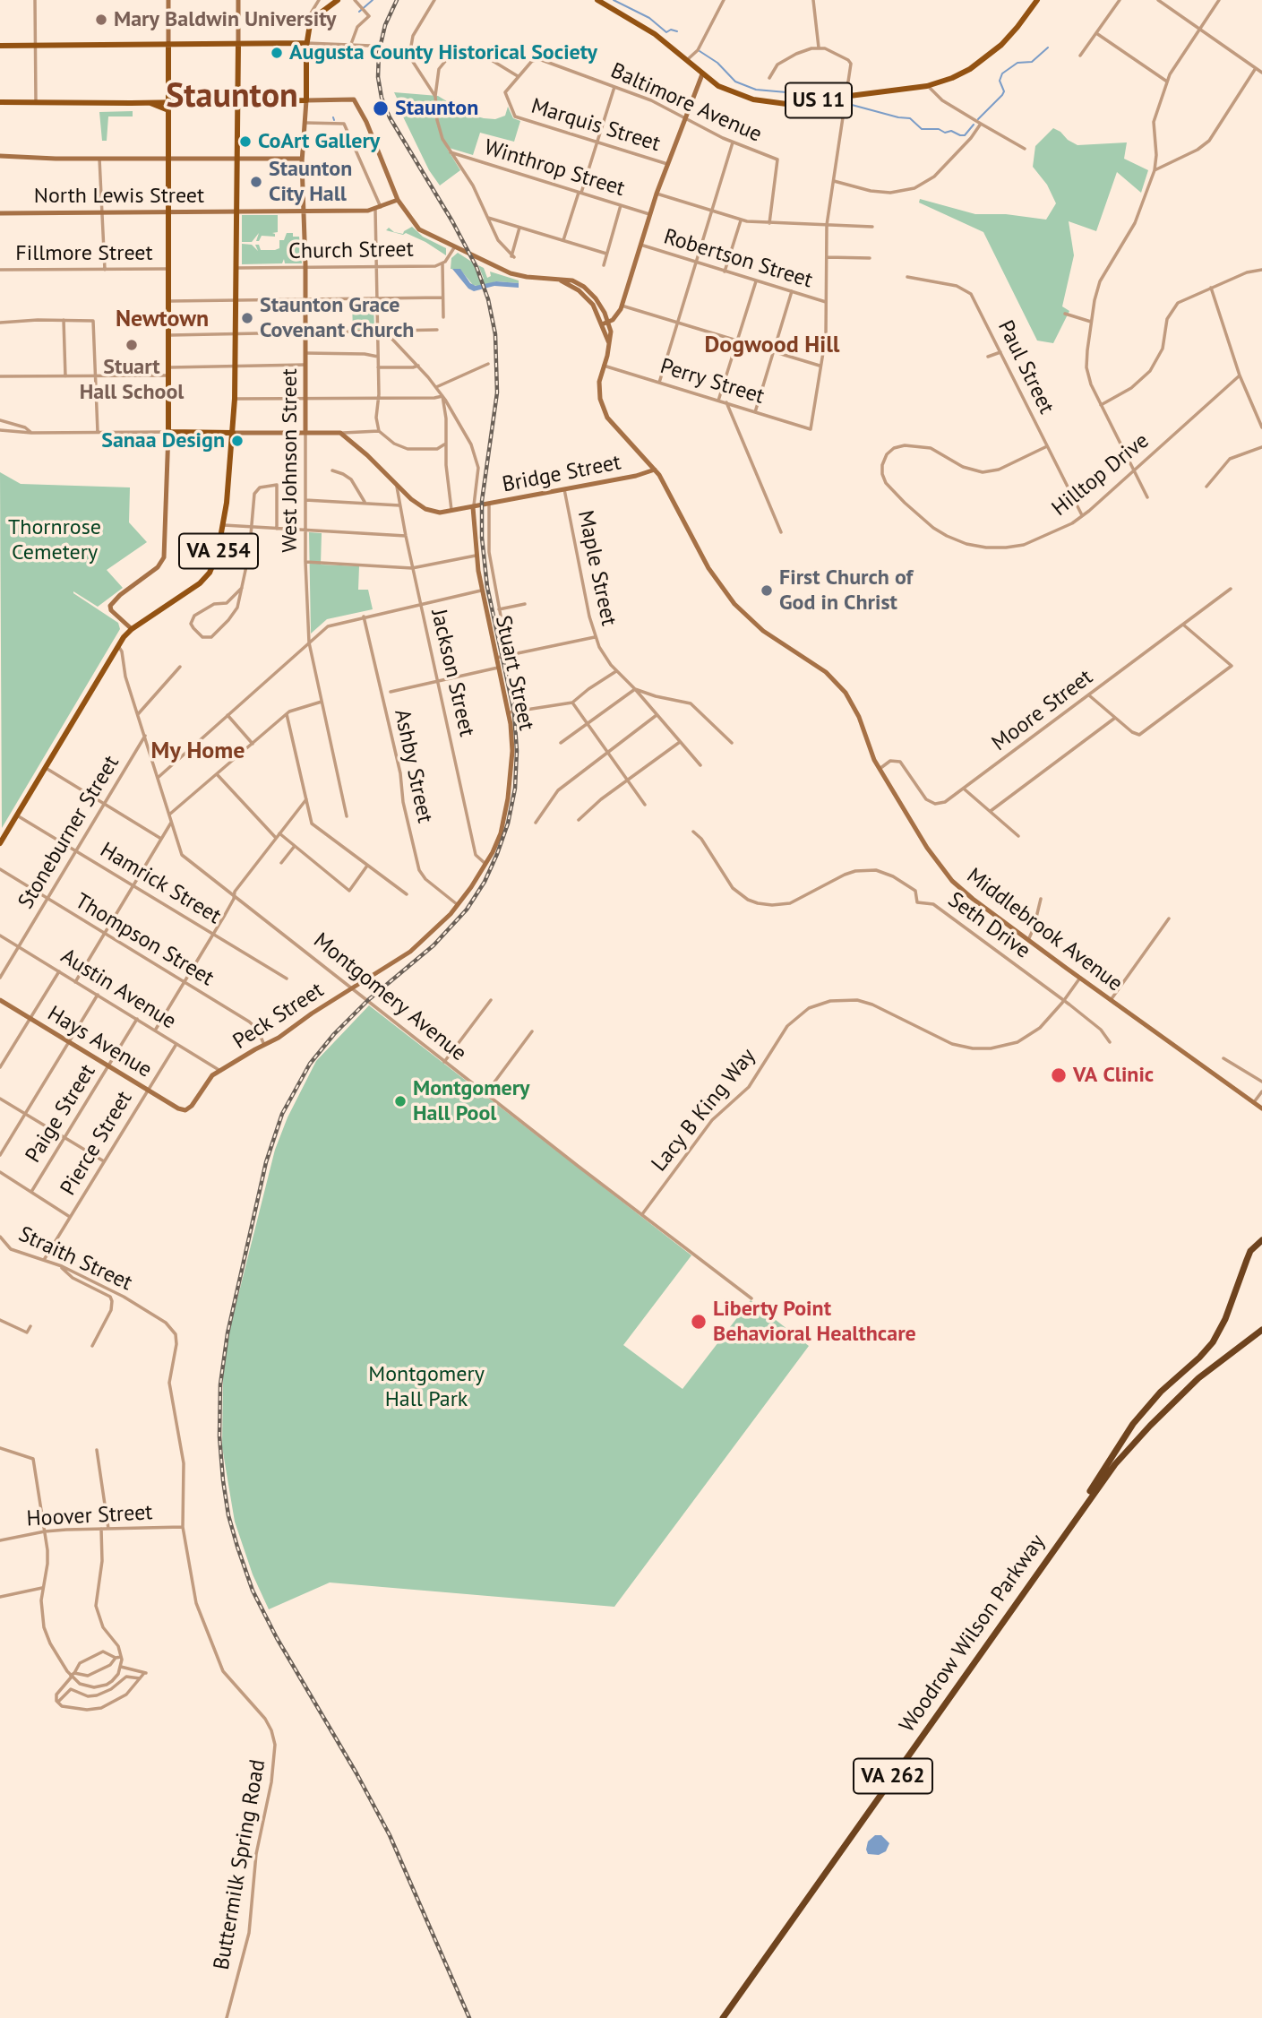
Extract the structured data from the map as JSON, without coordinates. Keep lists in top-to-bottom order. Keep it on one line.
{"streets":{"highway":["Woodrow Wilson Parkway","VA 262"],"main road":["US 11","VA 254"],"street":["Baltimore Avenue","Marquis Street","Winthrop Street","North Lewis Street","Church Street","Fillmore Street","Robertson Street","Paul Street","Perry Street","West Johnson Street","Bridge Street","Hilltop Drive","Maple Street","Jackson Street","Stuart Street","Moore Street","Ashby Street","Stoneburner Street","Hamrick Street","Seth Drive","Middlebrook Avenue","Thompson Street","Austin Avenue","Montgomery Avenue","Peck Street","Hays Avenue","Lacy B King Way","Paige Street","Pierce Street","Straith Street","Hoover Street","Buttermilk Spring Road"]},"crossings":[["Baltimore Avenue","Marquis Street"],["North Lewis Street","West Johnson Street"],["North Lewis Street","VA 254"],["North Lewis Street","Middlebrook Avenue"],["Church Street","West Johnson Street"],["Church Street","VA 254"],["Church Street","Middlebrook Avenue"],["Paul Street","Hilltop Drive"],["Perry Street","Middlebrook Avenue"],["West Johnson Street","Middlebrook Avenue"],["Bridge Street","Maple Street"],["Bridge Street","Stuart Street"],["Bridge Street","Middlebrook Avenue"],["VA 254","Hamrick Street"],["VA 254","Montgomery Avenue"],["Jackson Street","Stuart Street"],["Stuart Street","Ashby Street"],["Stuart Street","Montgomery Avenue"],["Stuart Street","Peck Street"],["Moore Street","Middlebrook Avenue"],["Stoneburner Street","Hamrick Street"],["Stoneburner Street","Thompson Street"],["Stoneburner Street","Austin Avenue"],["Stoneburner Street","Montgomery Avenue"],["Seth Drive","Lacy B King Way"],["Middlebrook Avenue","Lacy B King Way"],["Thompson Street","Peck Street"],["Austin Avenue","Peck Street"],["Austin Avenue","Paige Street"],["Austin Avenue","Pierce Street"],["Montgomery Avenue","Peck Street"],["Montgomery Avenue","Lacy B King Way"],["Peck Street","Hays Avenue"],["Hays Avenue","Paige Street"],["Hays Avenue","Pierce Street"],["Pierce Street","Straith Street"],["Straith Street","Buttermilk Spring Road"],["Hoover Street","Buttermilk Spring Road"]],"districts":["Staunton","Newtown","Dogwood Hill","My Home"],"parks":["Thornrose Cemetery","Montgomery Hall Park"],"places":["Mary Baldwin University","Augusta County Historical Society","Staunton","CoArt Gallery","Staunton City Hall","Staunton Grace Covenant Church","Stuart Hall School","Sanaa Design","First Church of God in Christ","VA Clinic","Montgomery Hall Pool","Liberty Point Behavioral Healthcare"]}
